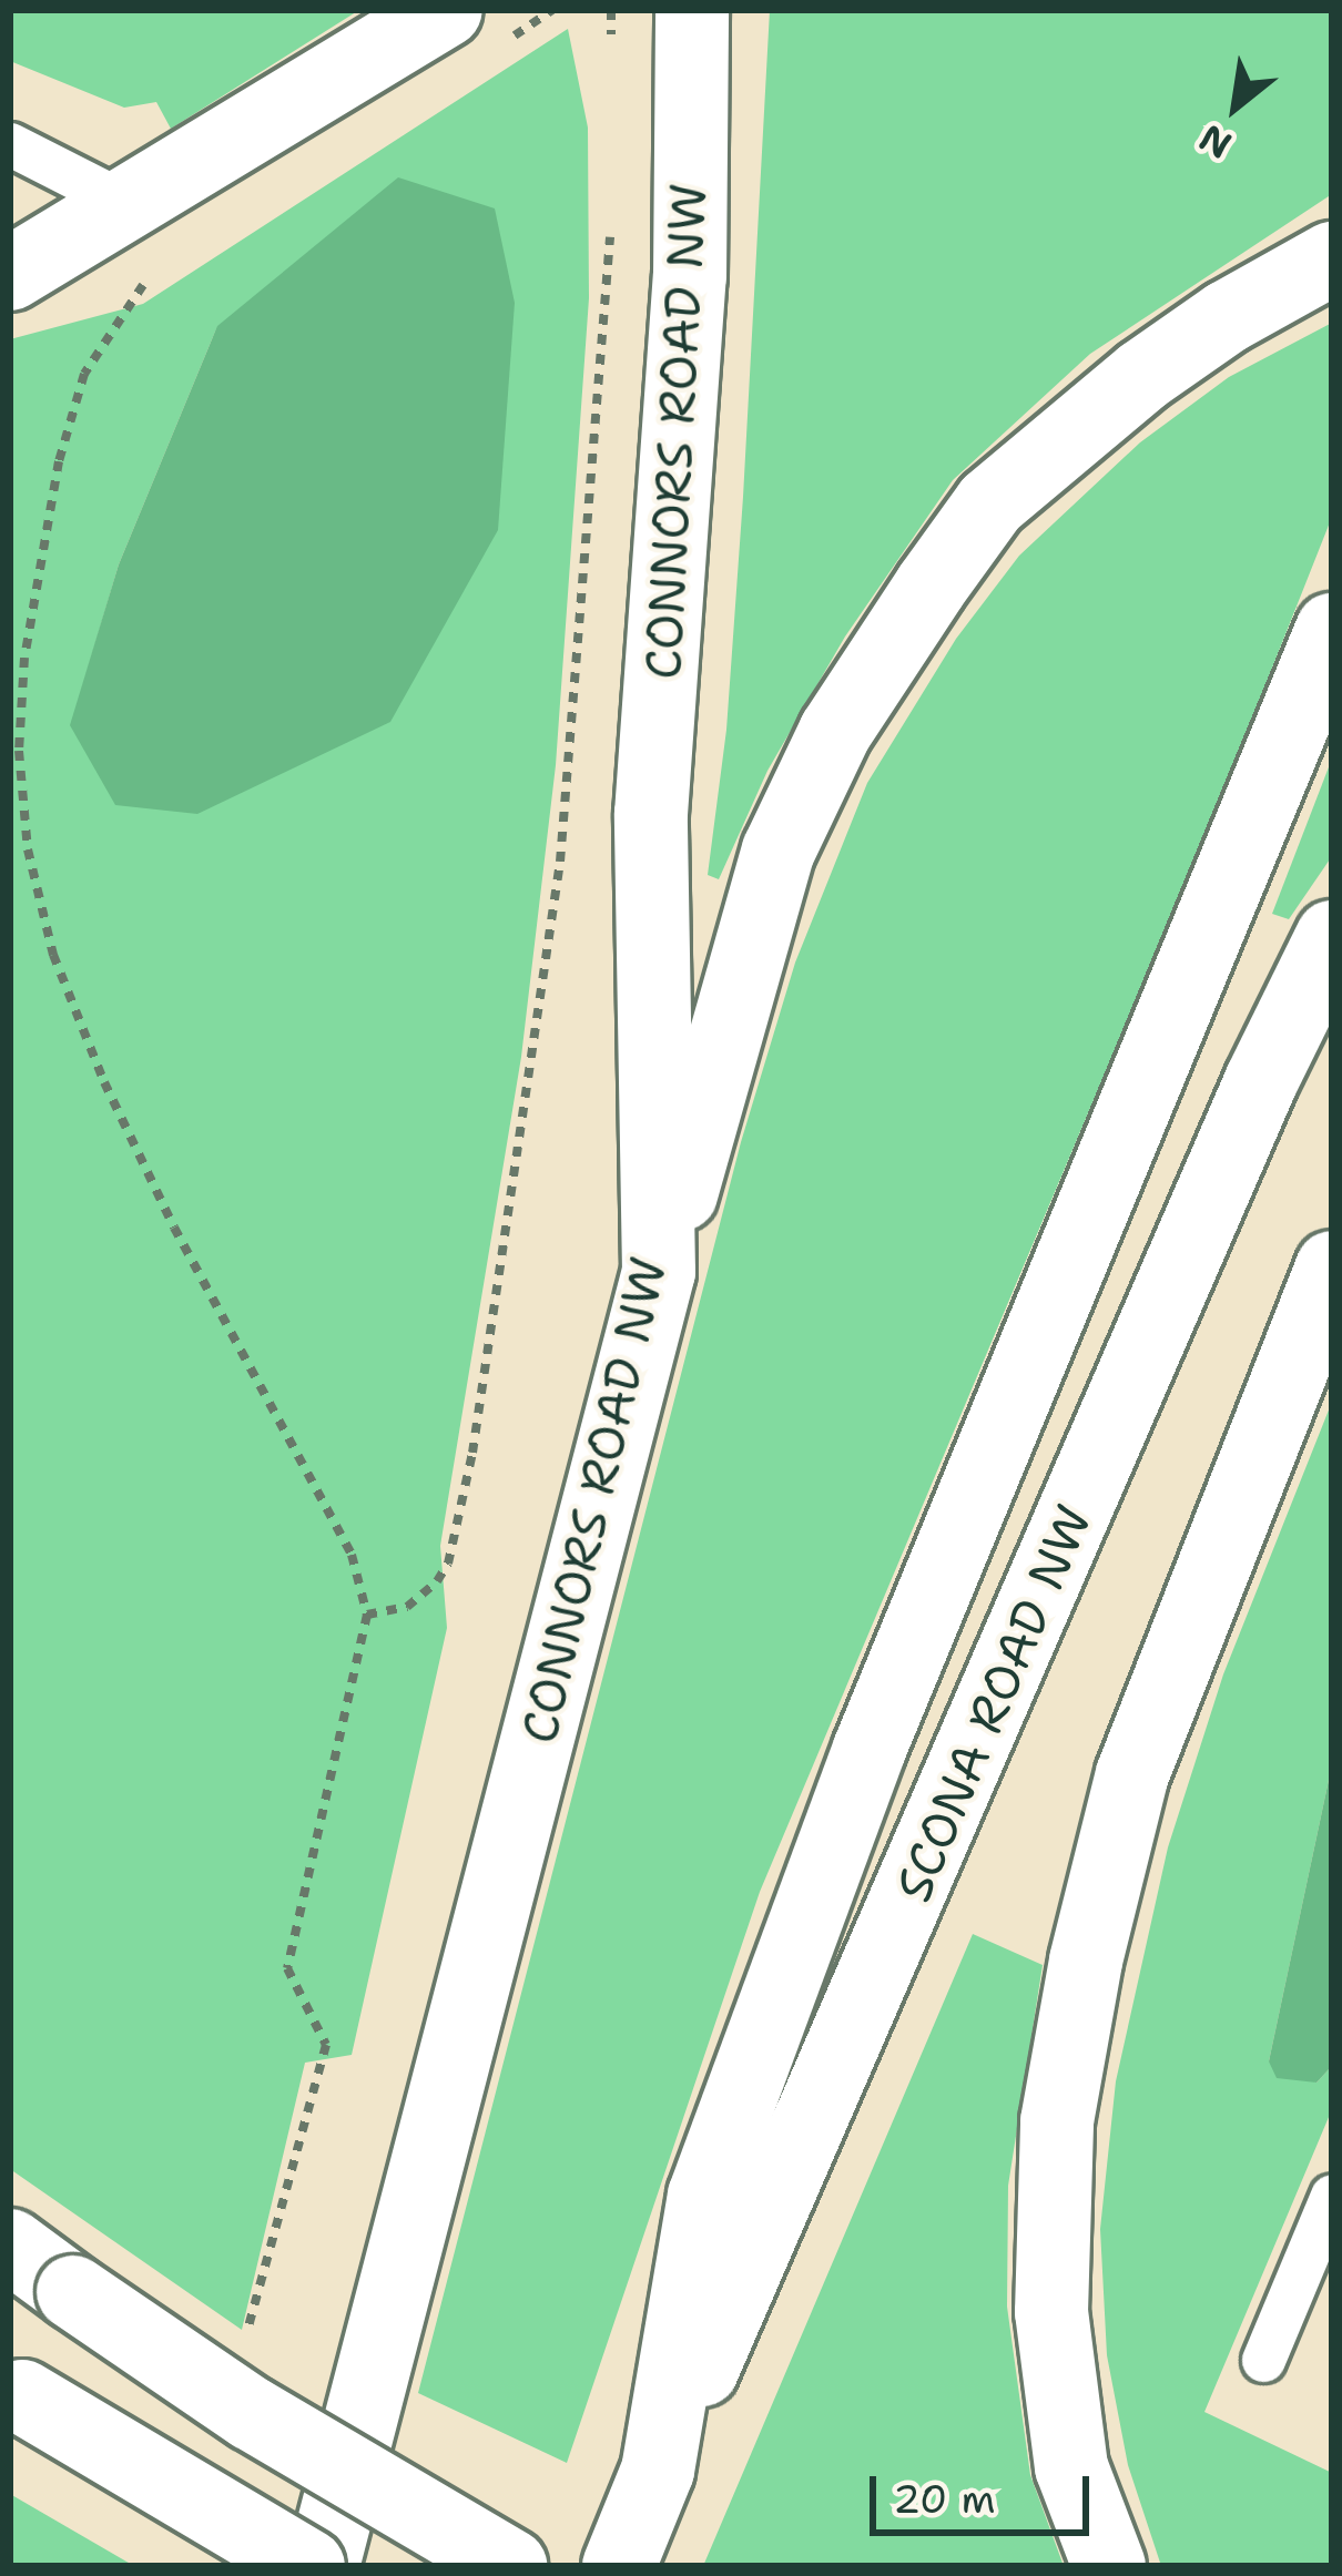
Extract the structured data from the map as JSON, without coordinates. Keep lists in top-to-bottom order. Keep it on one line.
{"streets":{"main road":["CONNORS ROAD NW","SCONA ROAD NW"]},"scale_bar":"20 m","north":"bottom left"}
